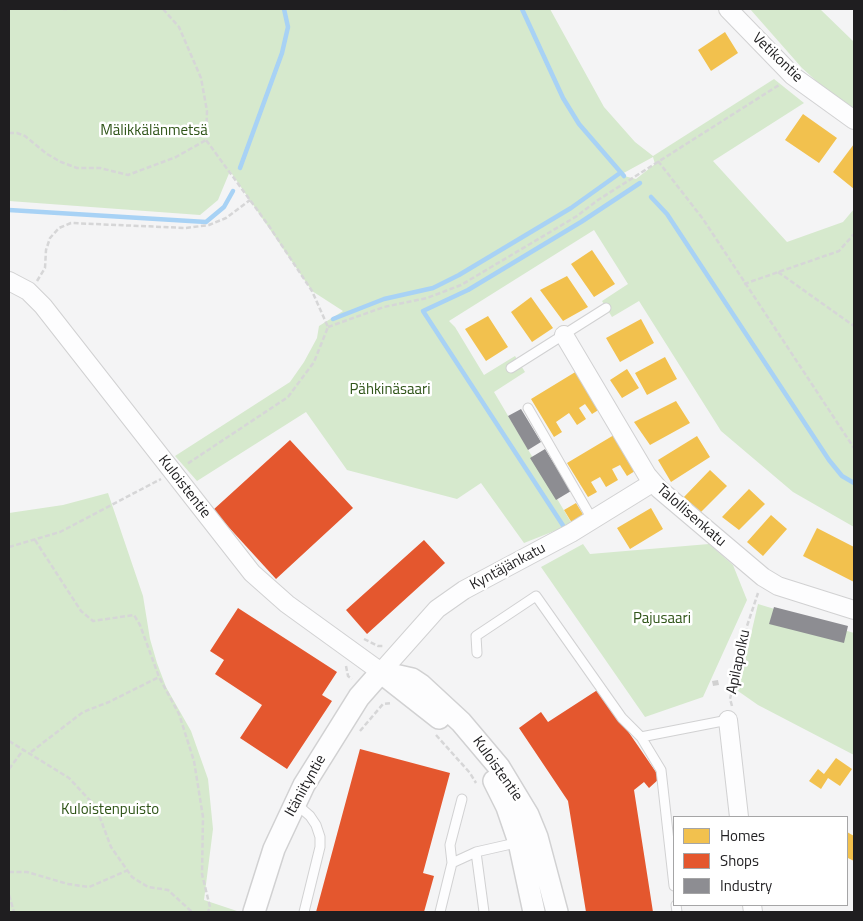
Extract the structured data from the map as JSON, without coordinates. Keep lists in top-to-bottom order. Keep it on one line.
{"streets":{"street":["Vetikontie","Kuloistentie","Talollisenkatu","Kyntäjänkatu","Itäniityntie"],"path":["Apilapolku"]},"crossings":[["Kuloistentie","Kyntäjänkatu"],["Kuloistentie","Itäniityntie"],["Talollisenkatu","Kyntäjänkatu"],["Talollisenkatu","Apilapolku"],["Kyntäjänkatu","Itäniityntie"]],"parks":["Mälikkälänmetsä","Pähkinäsaari","Pajusaari","Kuloistenpuisto"],"legend":["Homes","Shops","Industry"]}
